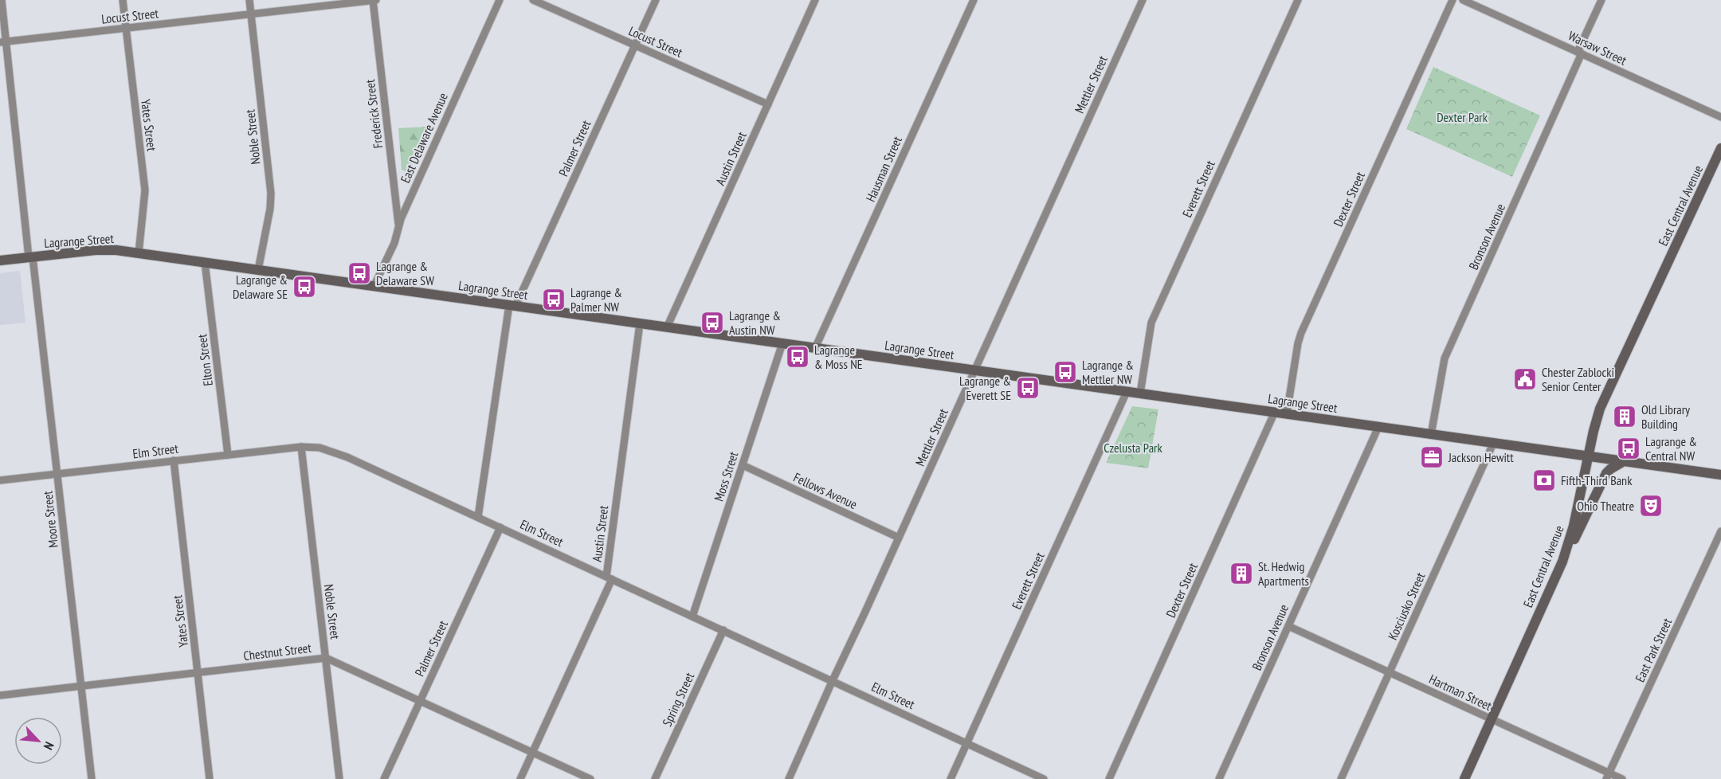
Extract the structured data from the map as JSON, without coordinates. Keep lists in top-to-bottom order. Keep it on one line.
{"streets":{"main road":["East Central Avenue","Lagrange Street"],"street":["Locust Street","Warsaw Street","Mettler Street","Frederick Street","Yates Street","Noble Street","East Delaware Avenue","Palmer Street","Austin Street","Hausman Street","Everett Street","Dexter Street","Bronson Avenue","Elton Street","Elm Street","Moss Street","Fellows Avenue","Moore Street","Kosciusko Street","East Park Street","Chestnut Street","Hartman Street","Spring Street"]},"crossings":[["Locust Street","Frederick Street"],["Locust Street","Yates Street"],["Locust Street","Noble Street"],["Locust Street","Palmer Street"],["Locust Street","Austin Street"],["Locust Street","Moore Street"],["Warsaw Street","Bronson Avenue"],["Mettler Street","Lagrange Street"],["Mettler Street","Elm Street"],["Mettler Street","Fellows Avenue"],["Frederick Street","East Delaware Avenue"],["Yates Street","Lagrange Street"],["Yates Street","Elm Street"],["Yates Street","Chestnut Street"],["Noble Street","Lagrange Street"],["Noble Street","Elm Street"],["Noble Street","Chestnut Street"],["East Delaware Avenue","Lagrange Street"],["Palmer Street","Lagrange Street"],["Palmer Street","Elm Street"],["Palmer Street","Chestnut Street"],["Austin Street","Lagrange Street"],["Austin Street","Elm Street"],["Austin Street","Chestnut Street"],["Hausman Street","Lagrange Street"],["Everett Street","Lagrange Street"],["Everett Street","Elm Street"],["Dexter Street","Lagrange Street"],["East Central Avenue","Lagrange Street"],["East Central Avenue","Hartman Street"],["Bronson Avenue","Lagrange Street"],["Bronson Avenue","Hartman Street"],["Lagrange Street","Elton Street"],["Lagrange Street","Moss Street"],["Lagrange Street","Moore Street"],["Lagrange Street","Kosciusko Street"],["Elton Street","Elm Street"],["Elm Street","Moss Street"],["Elm Street","Moore Street"],["Elm Street","Spring Street"],["Moss Street","Fellows Avenue"],["Moore Street","Chestnut Street"],["Kosciusko Street","Hartman Street"],["East Park Street","Hartman Street"]],"parks":["Dexter Park","Czelusta Park"],"places":{"bus stop":["Lagrange & Delaware SW","Lagrange & Delaware SE","Lagrange & Palmer NW","Lagrange & Austin NW","Lagrange & Moss NE","Lagrange & Mettler NW","Lagrange & Everett SE","Lagrange & Central NW"],"public building":["Chester Zablocki Senior Center"],"building":["Old Library Building","St. Hedwig Apartments"],"office":["Jackson Hewitt"],"bank":["Fifth-Third Bank"],"theatre":["Ohio Theatre"]},"north":"bottom right"}
